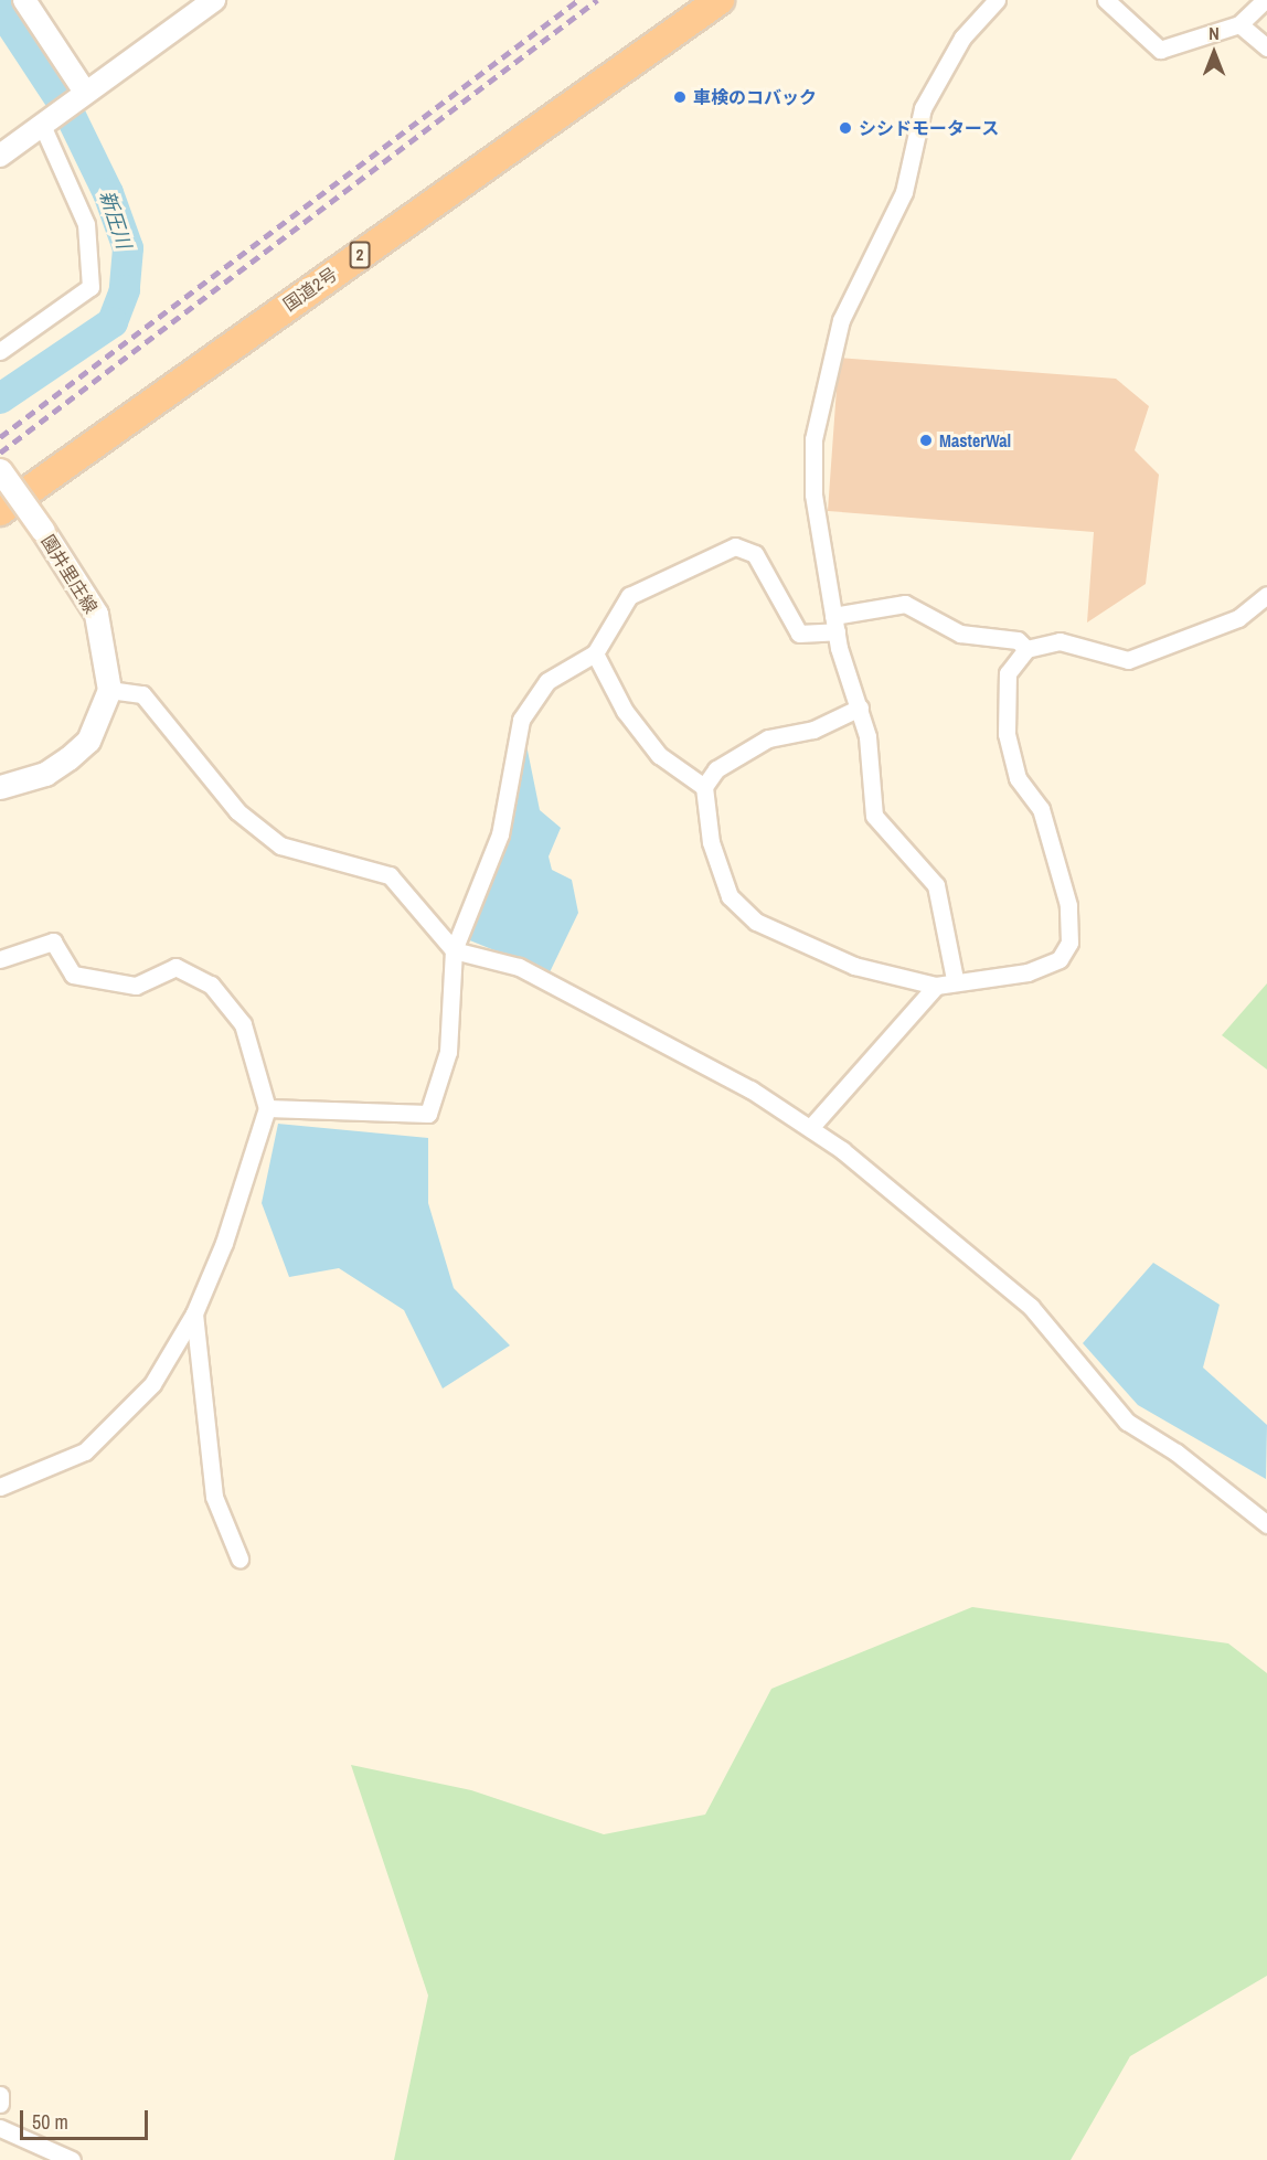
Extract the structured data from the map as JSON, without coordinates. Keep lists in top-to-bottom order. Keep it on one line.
{"streets":{"highway":["2","国道2号"],"main road":["園井里庄線"]},"water":["新圧川"],"places":["車検のコバック","シシドモータース","MasterWal"],"scale_bar":"50 m","north":"top"}
